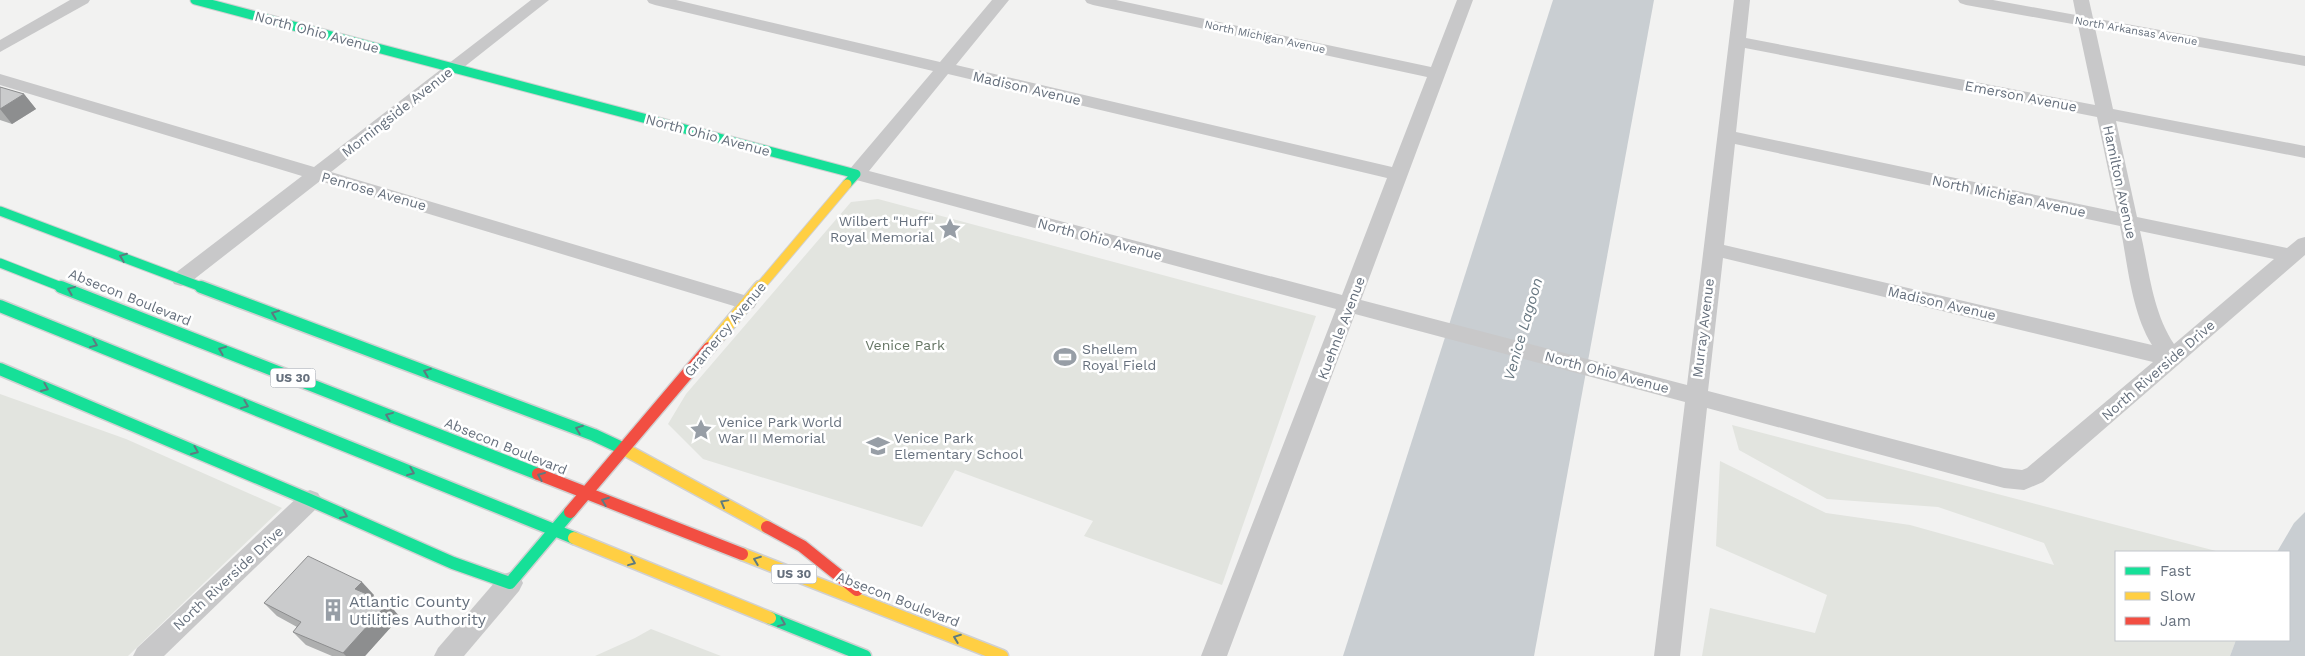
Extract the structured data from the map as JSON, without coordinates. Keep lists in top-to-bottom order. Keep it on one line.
{"streets":{"main road":["North Ohio Avenue","Absecon Boulevard","Gramercy Avenue","US 30"],"street":["North Arkansas Avenue","North Michigan Avenue","Madison Avenue","Emerson Avenue","Morningside Avenue","Hamilton Avenue","Penrose Avenue","Kuehnle Avenue","Murray Avenue","North Riverside Drive"]},"crossings":[["North Arkansas Avenue","Hamilton Avenue"],["North Ohio Avenue","Morningside Avenue"],["North Ohio Avenue","Kuehnle Avenue"],["North Ohio Avenue","Murray Avenue"],["North Ohio Avenue","Gramercy Avenue"],["North Ohio Avenue","North Riverside Drive"],["North Michigan Avenue","Hamilton Avenue"],["North Michigan Avenue","Kuehnle Avenue"],["North Michigan Avenue","Murray Avenue"],["North Michigan Avenue","North Riverside Drive"],["Madison Avenue","Hamilton Avenue"],["Madison Avenue","Kuehnle Avenue"],["Madison Avenue","Murray Avenue"],["Madison Avenue","Gramercy Avenue"],["Madison Avenue","North Riverside Drive"],["Emerson Avenue","Hamilton Avenue"],["Emerson Avenue","Murray Avenue"],["Morningside Avenue","Penrose Avenue"],["Hamilton Avenue","North Riverside Drive"],["Penrose Avenue","Gramercy Avenue"],["Absecon Boulevard","Gramercy Avenue"]],"water":["Venice Lagoon"],"parks":["Venice Park"],"places":{"place":["Wilbert \"Huff\" Royal Memorial","Venice Park World War II Memorial"],"sports":["Shellem Royal Field"],"school or university":["Venice Park Elementary School"],"building":["Atlantic County Utilities Authority"]},"legend":["Fast","Slow","Jam"]}
